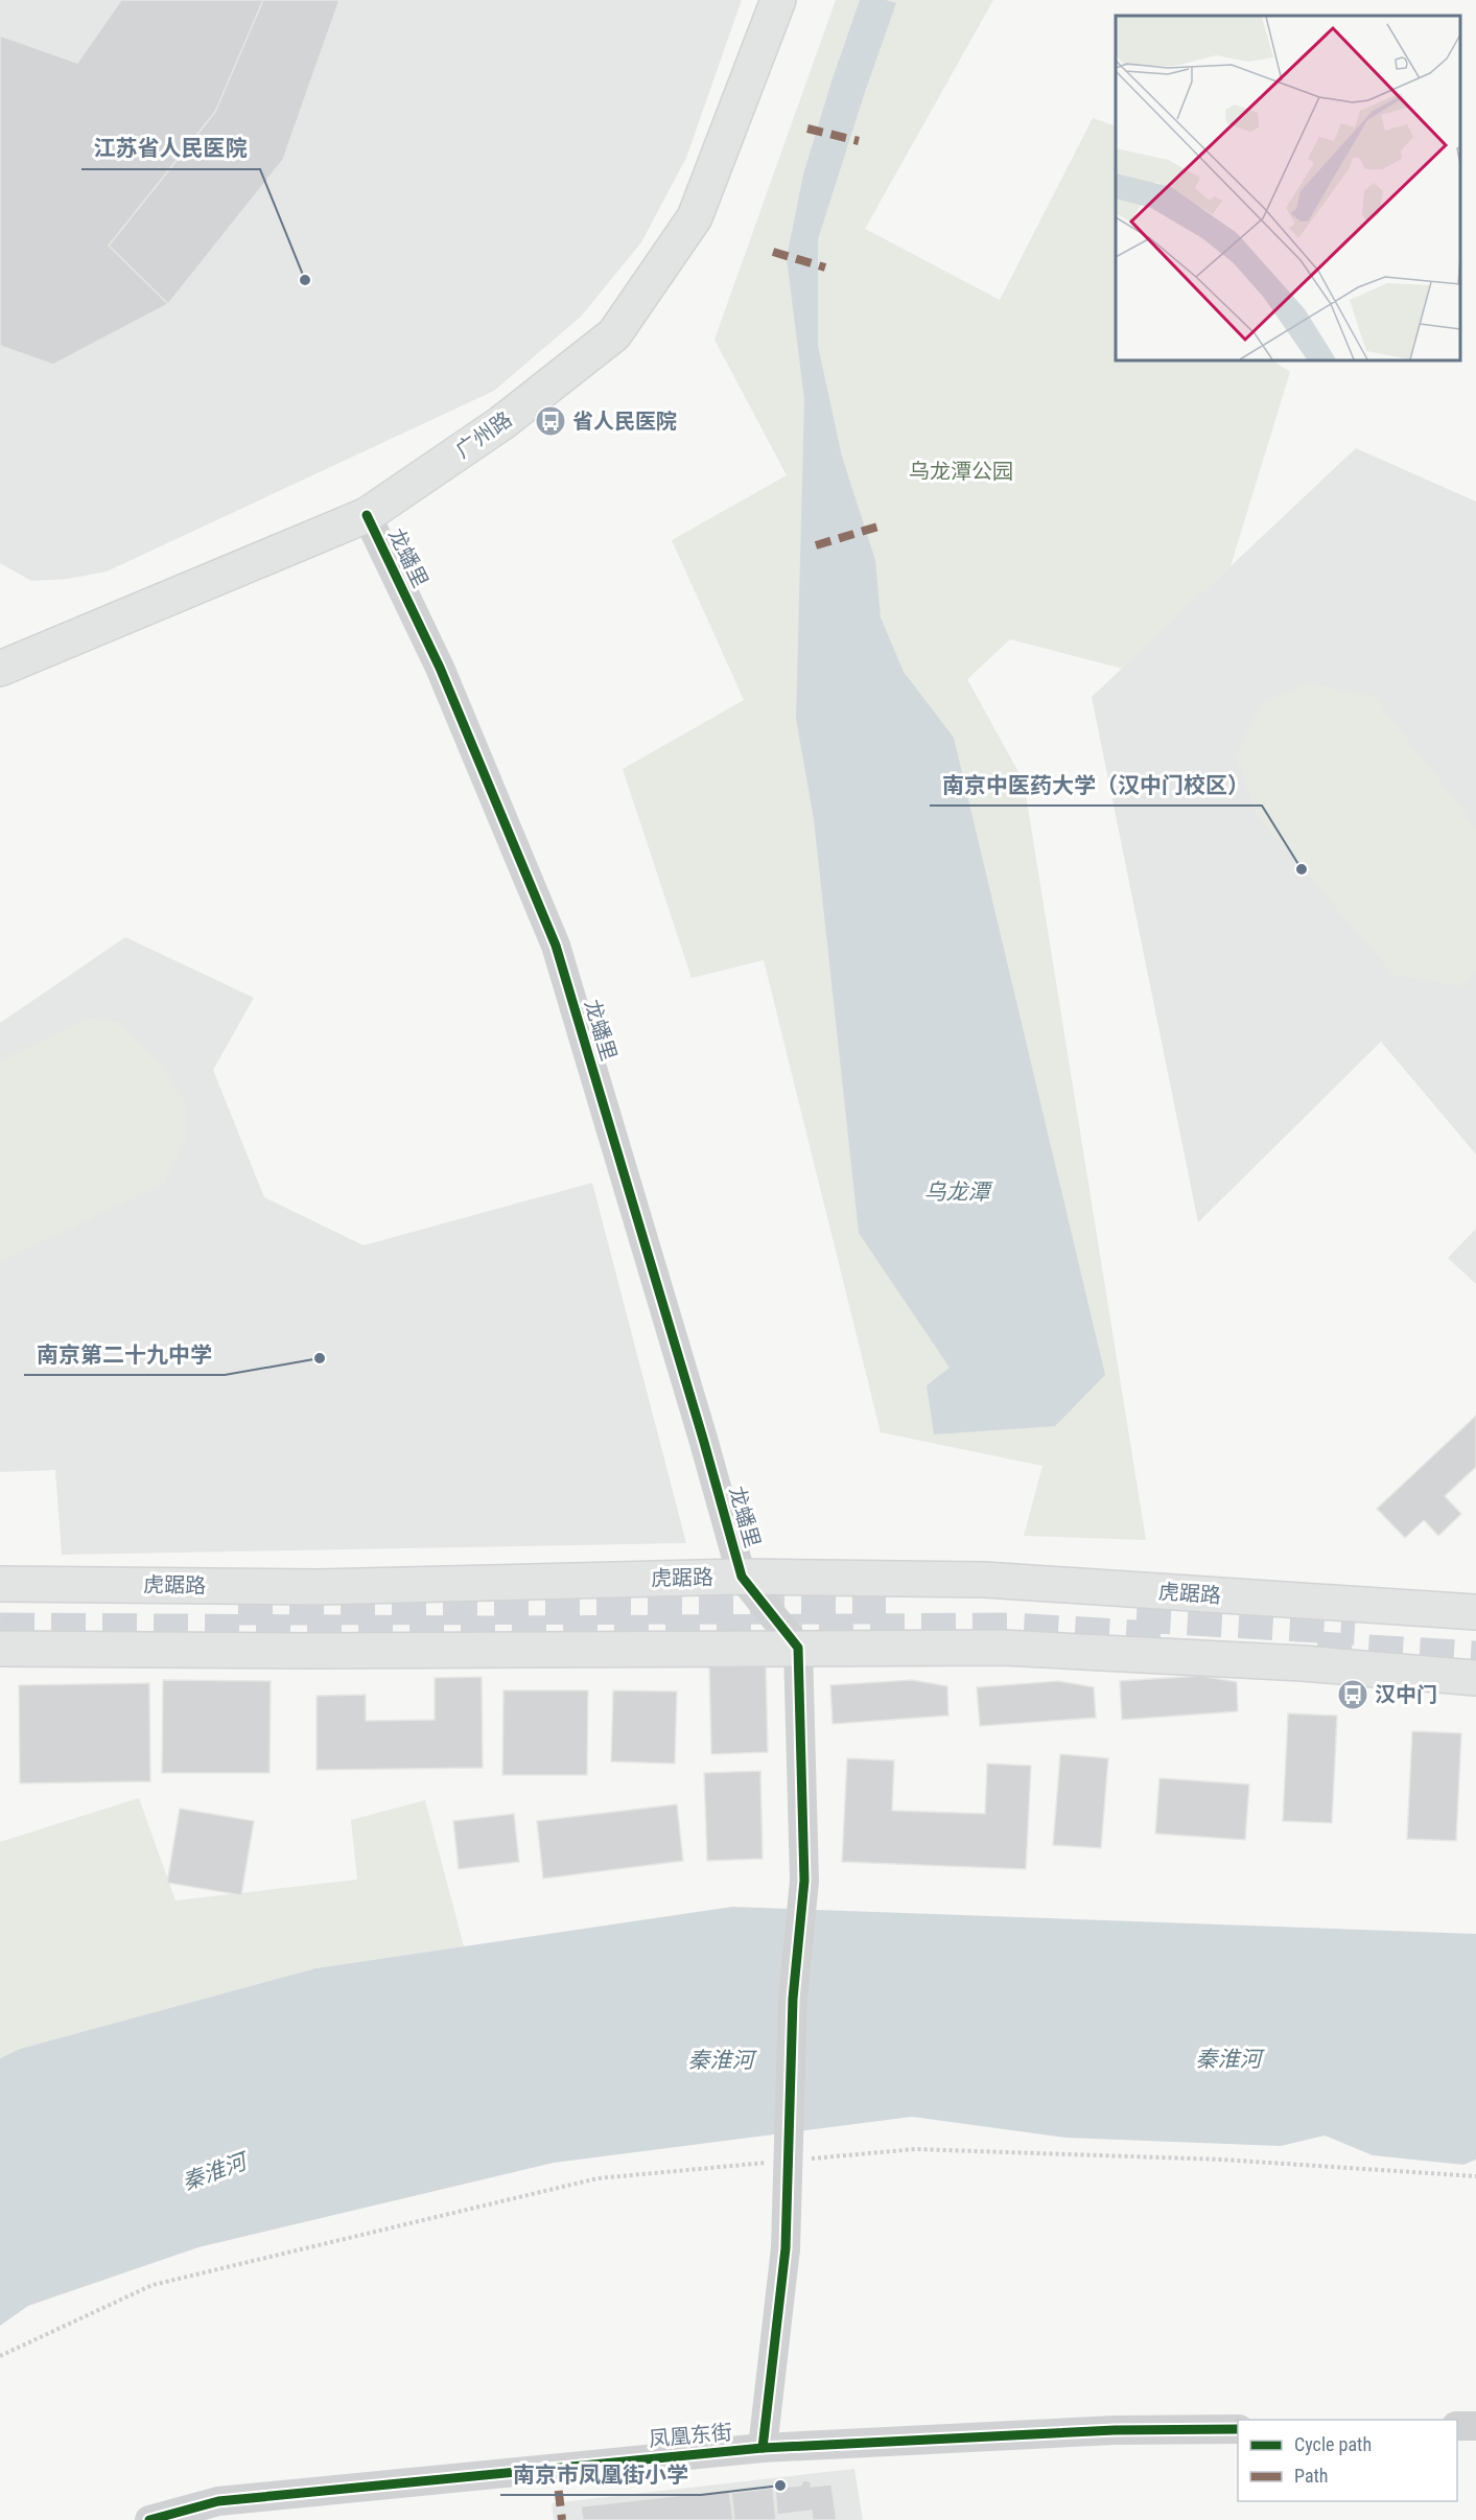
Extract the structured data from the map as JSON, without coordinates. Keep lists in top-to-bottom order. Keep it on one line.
{"streets":{"main road":["广州路","虎踞路"],"street":["龙蟠里","凤凰东街"]},"crossings":[["广州路","龙蟠里"],["龙蟠里","虎踞路"]],"water":["乌龙潭","秦淮河"],"parks":["乌龙潭公园"],"places":{"other":["江苏省人民医院","南京中医药大学（汉中门校区）","南京第二十九中学","南京市凤凰街小学"],"bus stop":["省人民医院","汉中门"]},"legend":["Cycle path","Path"]}
